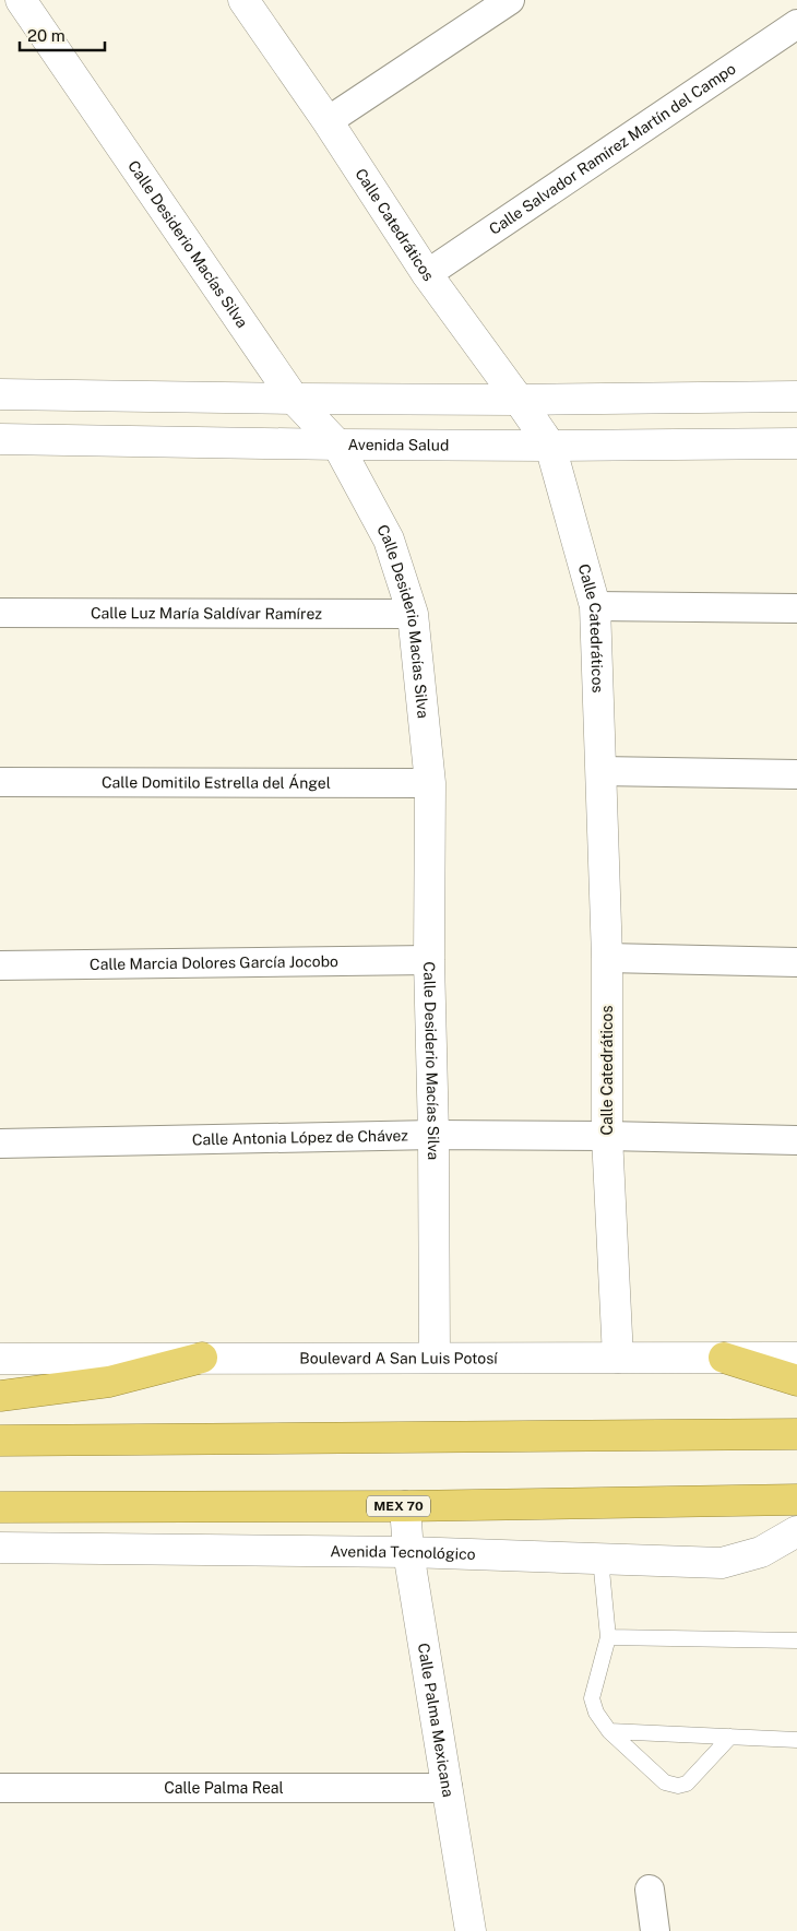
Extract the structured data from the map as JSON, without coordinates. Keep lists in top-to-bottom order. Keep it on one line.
{"streets":{"highway":["MEX 70"],"street":["Calle Salvador Ramírez Martín del Campo","Calle Catedráticos","Calle Desiderio Macías Silva","Avenida Salud","Calle Luz María Saldívar Ramírez","Calle Domitilo Estrella del Ángel","Calle Marcia Dolores García Jocobo","Calle Antonia López de Chávez","Boulevard A San Luis Potosí","Avenida Tecnológico","Calle Palma Mexicana","Calle Palma Real"]},"crossings":[["Calle Salvador Ramírez Martín del Campo","Calle Catedráticos"],["Calle Catedráticos","Avenida Salud"],["Calle Catedráticos","Calle Antonia López de Chávez"],["Calle Catedráticos","Boulevard A San Luis Potosí"],["Calle Desiderio Macías Silva","Avenida Salud"],["Calle Desiderio Macías Silva","Calle Luz María Saldívar Ramírez"],["Calle Desiderio Macías Silva","Calle Domitilo Estrella del Ángel"],["Calle Desiderio Macías Silva","Calle Marcia Dolores García Jocobo"],["Calle Desiderio Macías Silva","Calle Antonia López de Chávez"],["Calle Desiderio Macías Silva","Boulevard A San Luis Potosí"],["MEX 70","Calle Palma Mexicana"],["Avenida Tecnológico","Calle Palma Mexicana"],["Calle Palma Mexicana","Calle Palma Real"]],"scale_bar":"20 m"}
